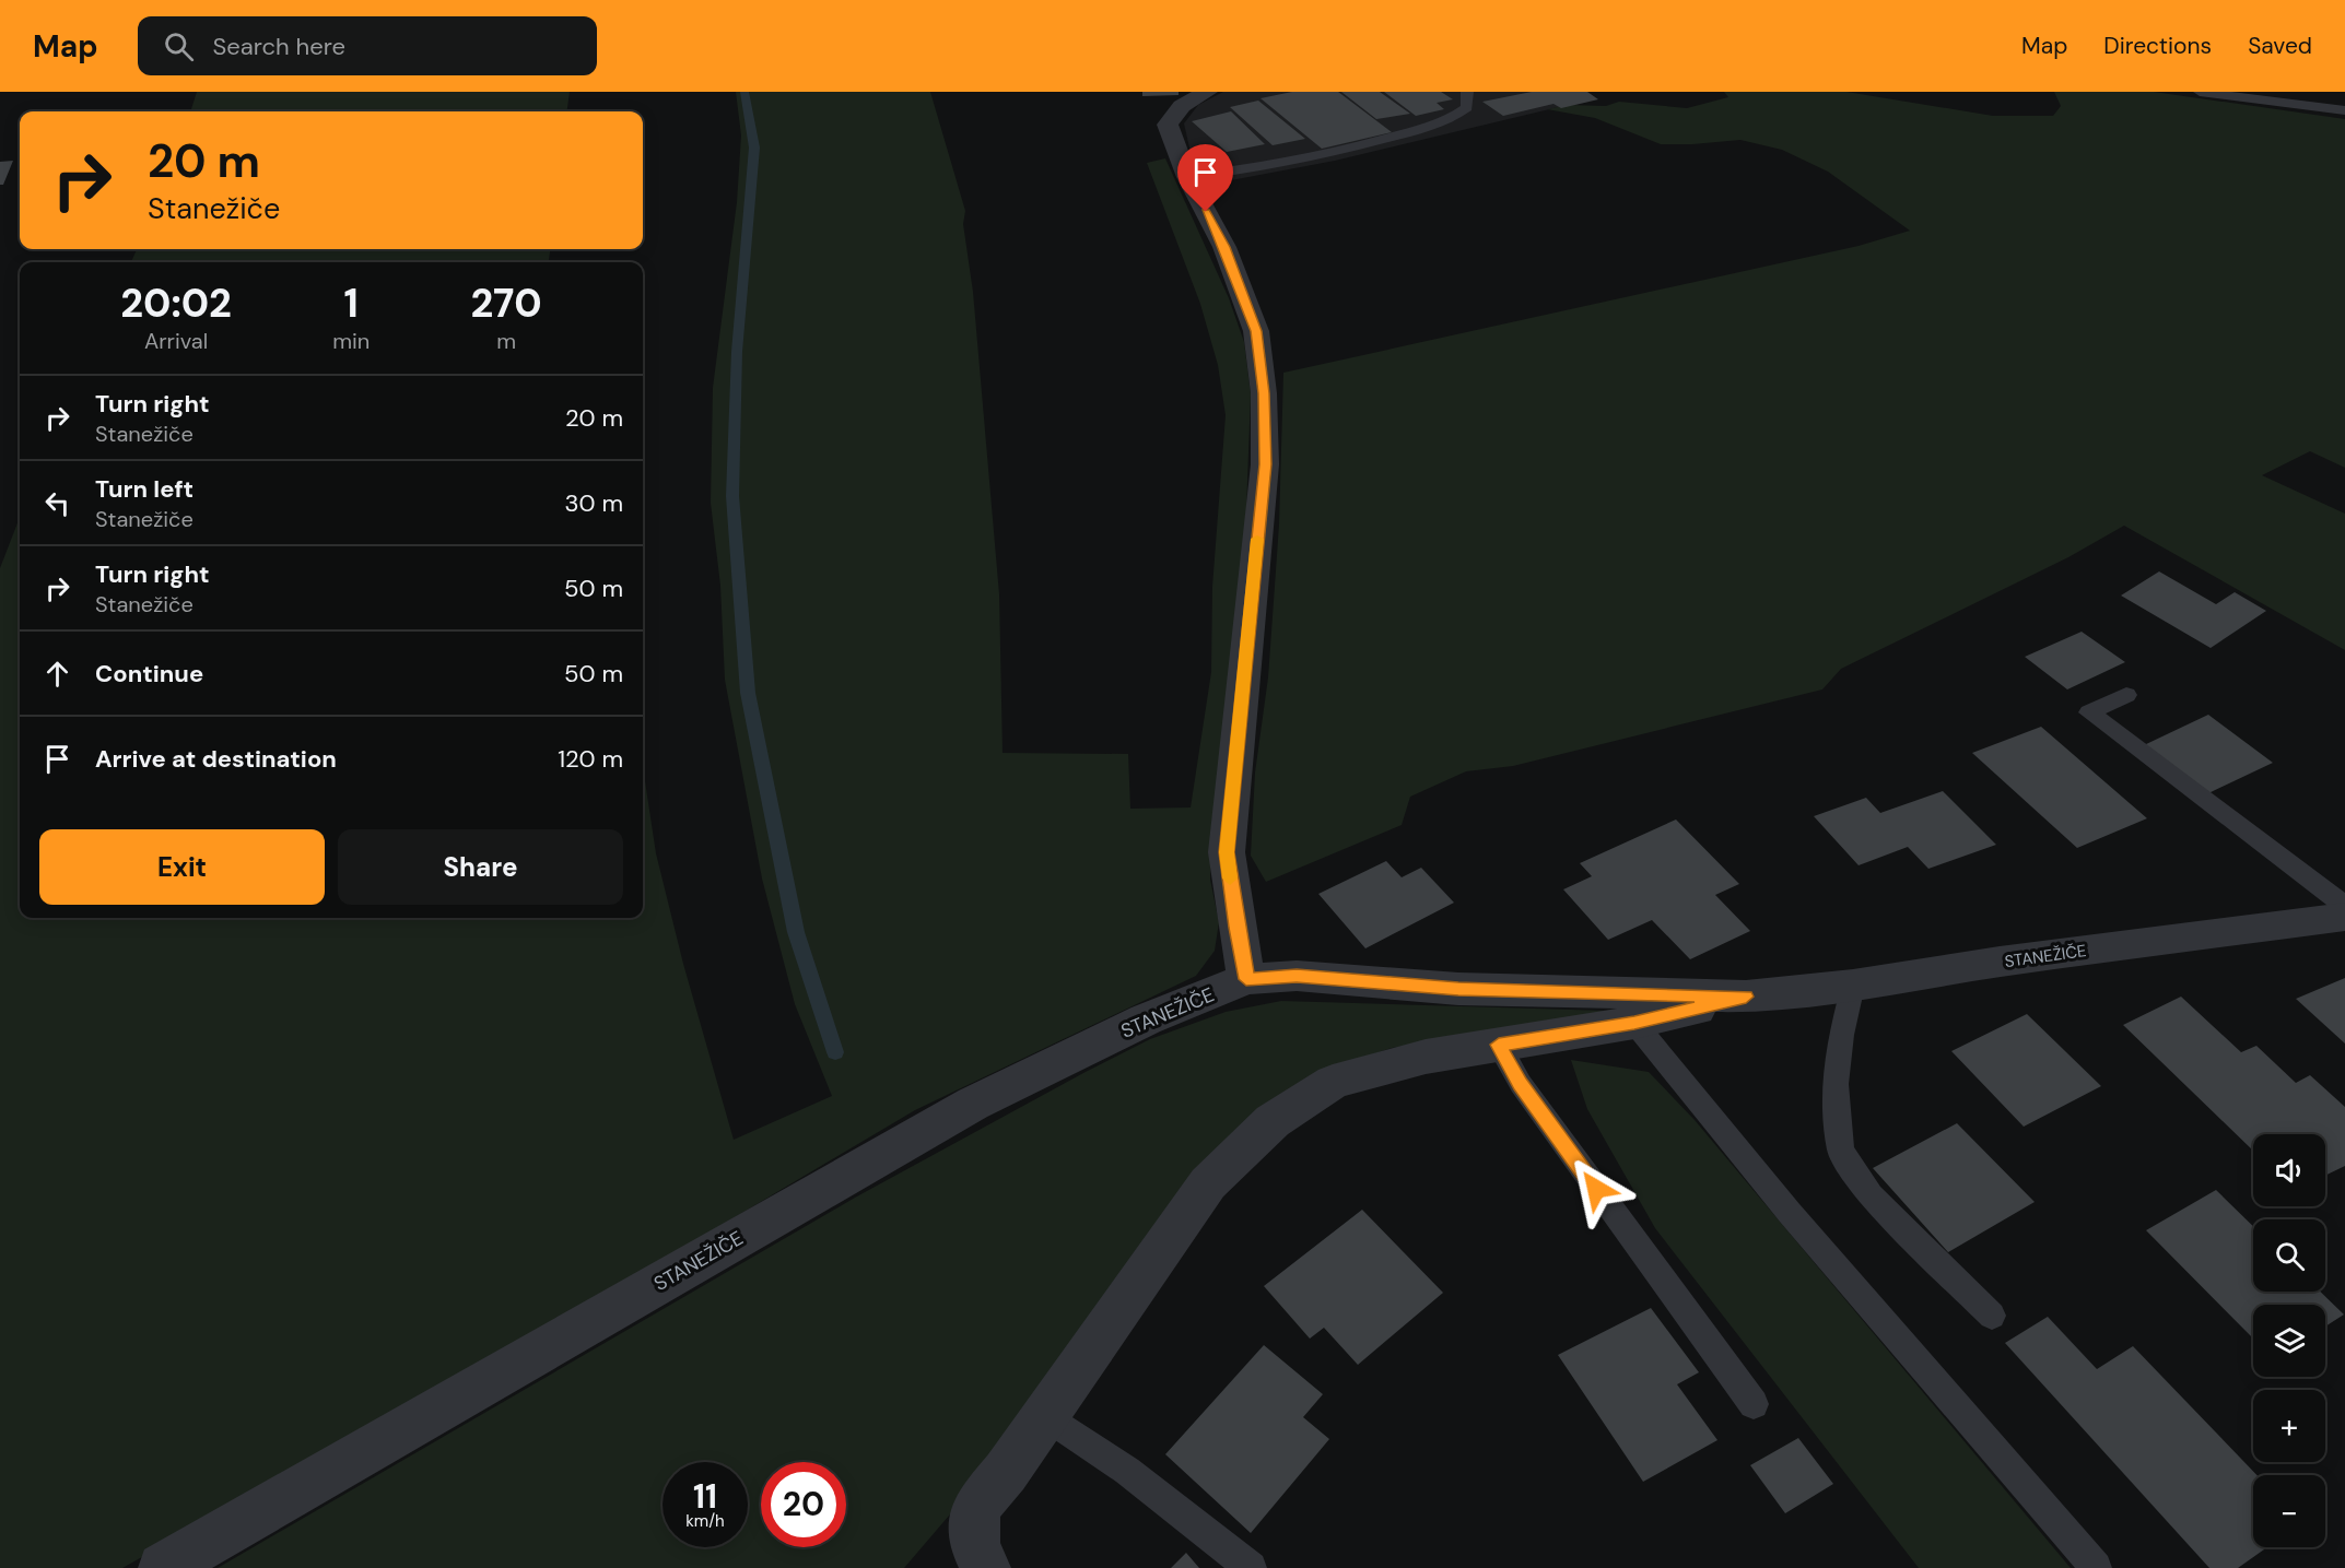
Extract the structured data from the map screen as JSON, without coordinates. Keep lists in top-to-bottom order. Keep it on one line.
{"streets":{"street":["STANEŽIČE"]},"page":{"header":"Map","search":"Search here","nav":["Map","Directions","Saved"],"turn":["20 m","Stanežiče"],"eta":["20:02","Arrival","1","min","270","m"],"list":[{"name":"Turn right","note":"Stanežiče","value":"20 m"},{"name":"Turn left","note":"Stanežiče","value":"30 m"},{"name":"Turn right","note":"Stanežiče","value":"50 m"},{"name":"Continue","value":"50 m"},{"name":"Arrive at destination","value":"120 m"}],"buttons":["Exit","Share"],"map_buttons":["+","−"],"speed":"11 km/h","limit":"20"}}
